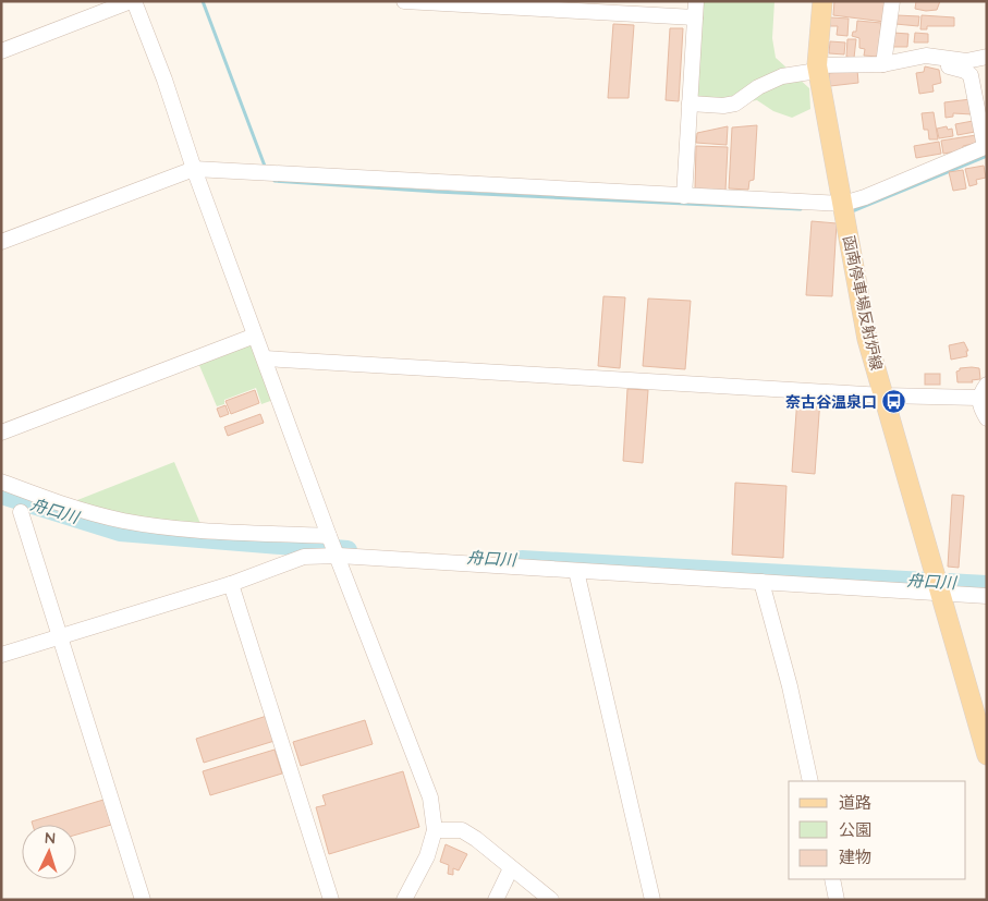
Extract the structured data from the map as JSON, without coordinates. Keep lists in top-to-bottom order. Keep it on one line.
{"streets":{"main road":["函南停車場反射炉線"]},"water":["舟口川"],"places":{"bus stop":["奈古谷温泉口"]},"legend":["道路","公園","建物"],"north":"top"}
